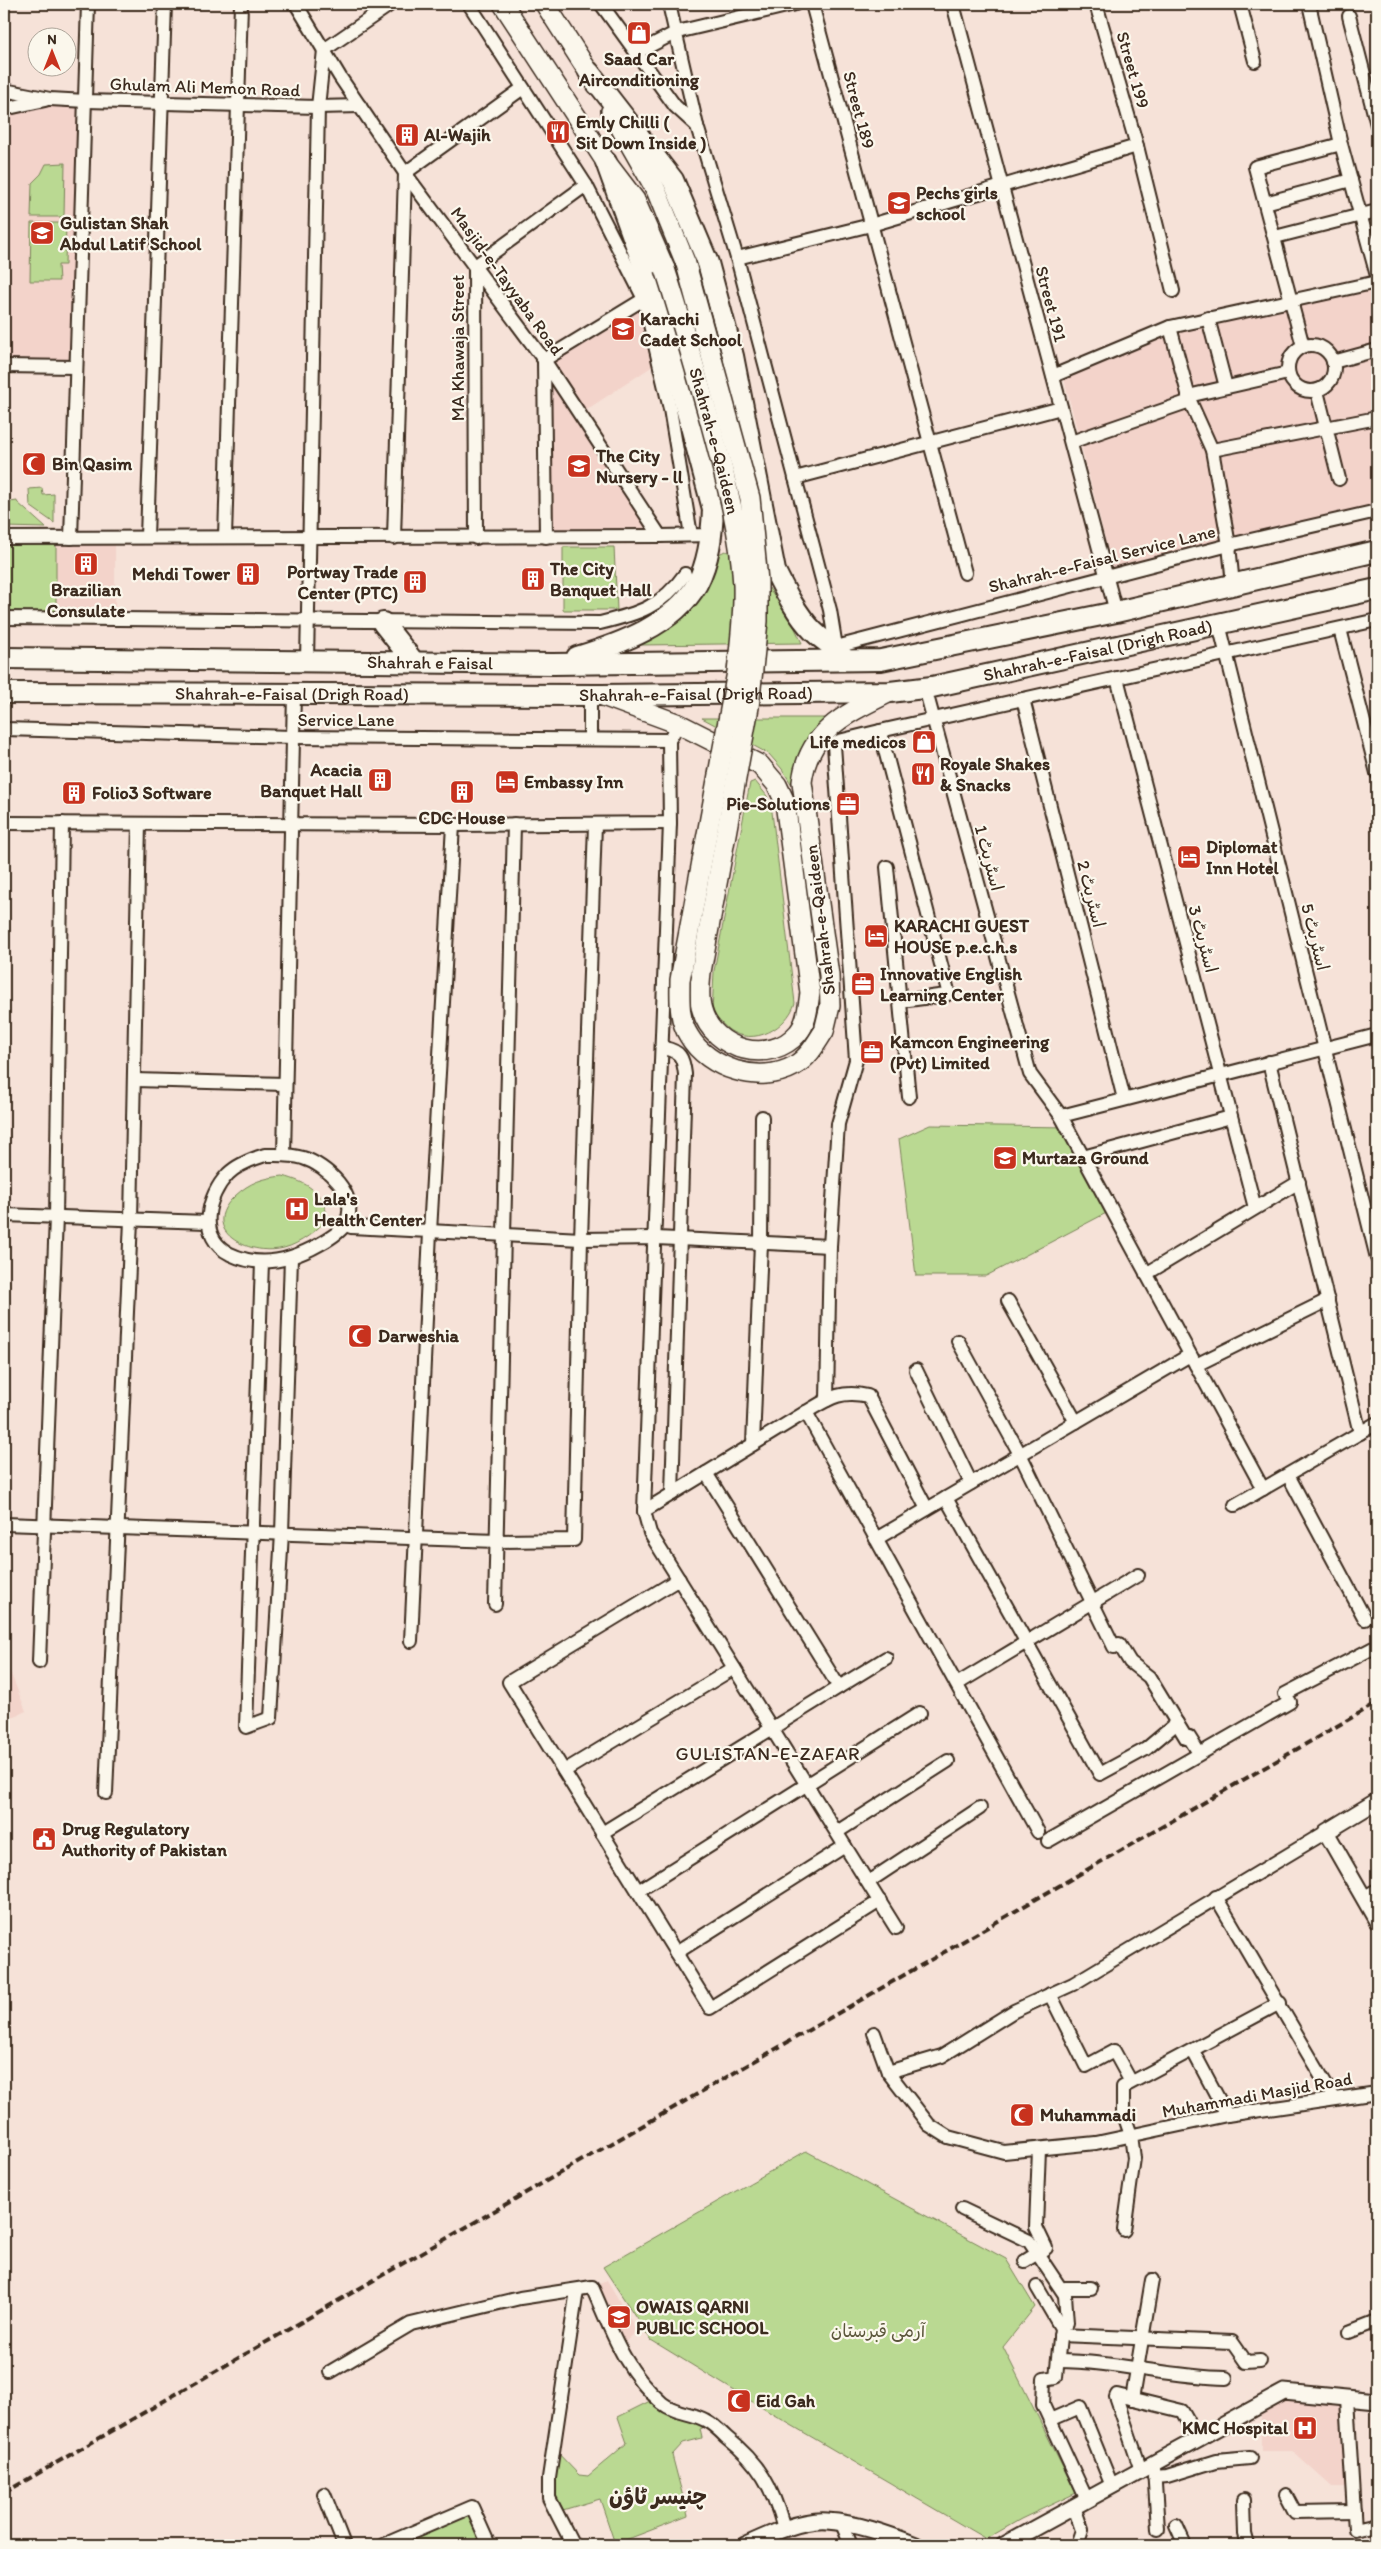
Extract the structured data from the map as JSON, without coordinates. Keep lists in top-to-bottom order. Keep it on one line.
{"streets":{"highway":["Shahrah-e-Faisal (Drigh Road)","Shahrah e Faisal"],"main road":["Shahrah-e-Qaideen"],"street":["Street 199","Ghulam Ali Memon Road","Street 189","Masjid-e-Tayyaba Road","Street 191","MA Khawaja Street","Shahrah-e-Faisal Service Lane","Service Lane","اسٹریٹ 1","اسٹریٹ 2","اسٹریٹ 5","اسٹریٹ 3","Muhammadi Masjid Road"]},"crossings":[["Ghulam Ali Memon Road","Masjid-e-Tayyaba Road"],["Masjid-e-Tayyaba Road","MA Khawaja Street"],["Street 191","Shahrah-e-Faisal Service Lane"],["Street 191","Shahrah-e-Faisal (Drigh Road)"],["Shahrah-e-Qaideen","Shahrah-e-Faisal (Drigh Road)"],["Shahrah-e-Qaideen","Service Lane"],["Shahrah-e-Faisal Service Lane","Shahrah-e-Faisal (Drigh Road)"],["Shahrah-e-Faisal (Drigh Road)","Shahrah e Faisal"],["Shahrah-e-Faisal (Drigh Road)","اسٹریٹ 1"],["Shahrah-e-Faisal (Drigh Road)","اسٹریٹ 5"]],"districts":["GULISTAN-E-ZAFAR","چنیسر ٹاؤن"],"parks":["آرمی قبرستان"],"places":{"shop":["Saad Car Airconditioning","Life medicos"],"restaurant":["Emly Chilli ( Sit Down Inside )","Royale Shakes & Snacks"],"building":["Al-Wajih","Brazilian Consulate","Mehdi Tower","The City Banquet Hall","Portway Trade Center (PTC)","Acacia Banquet Hall","CDC House","Folio3 Software"],"school or university":["Pechs girls school","Gulistan Shah Abdul Latif School","Karachi Cadet School","The City Nursery - ll","Murtaza Ground","OWAIS QARNI PUBLIC SCHOOL"],"mosque":["Bin Qasim","Darweshia","Muhammadi","Eid Gah"],"hotel":["Embassy Inn","Diplomat Inn Hotel","KARACHI GUEST HOUSE p.e.c.h.s"],"office":["Pie-Solutions","Innovative English Learning Center","Kamcon Engineering (Pvt) Limited"],"hospital":["Lala's Health Center","KMC Hospital"],"public building":["Drug Regulatory Authority of Pakistan"]},"north":"top"}
